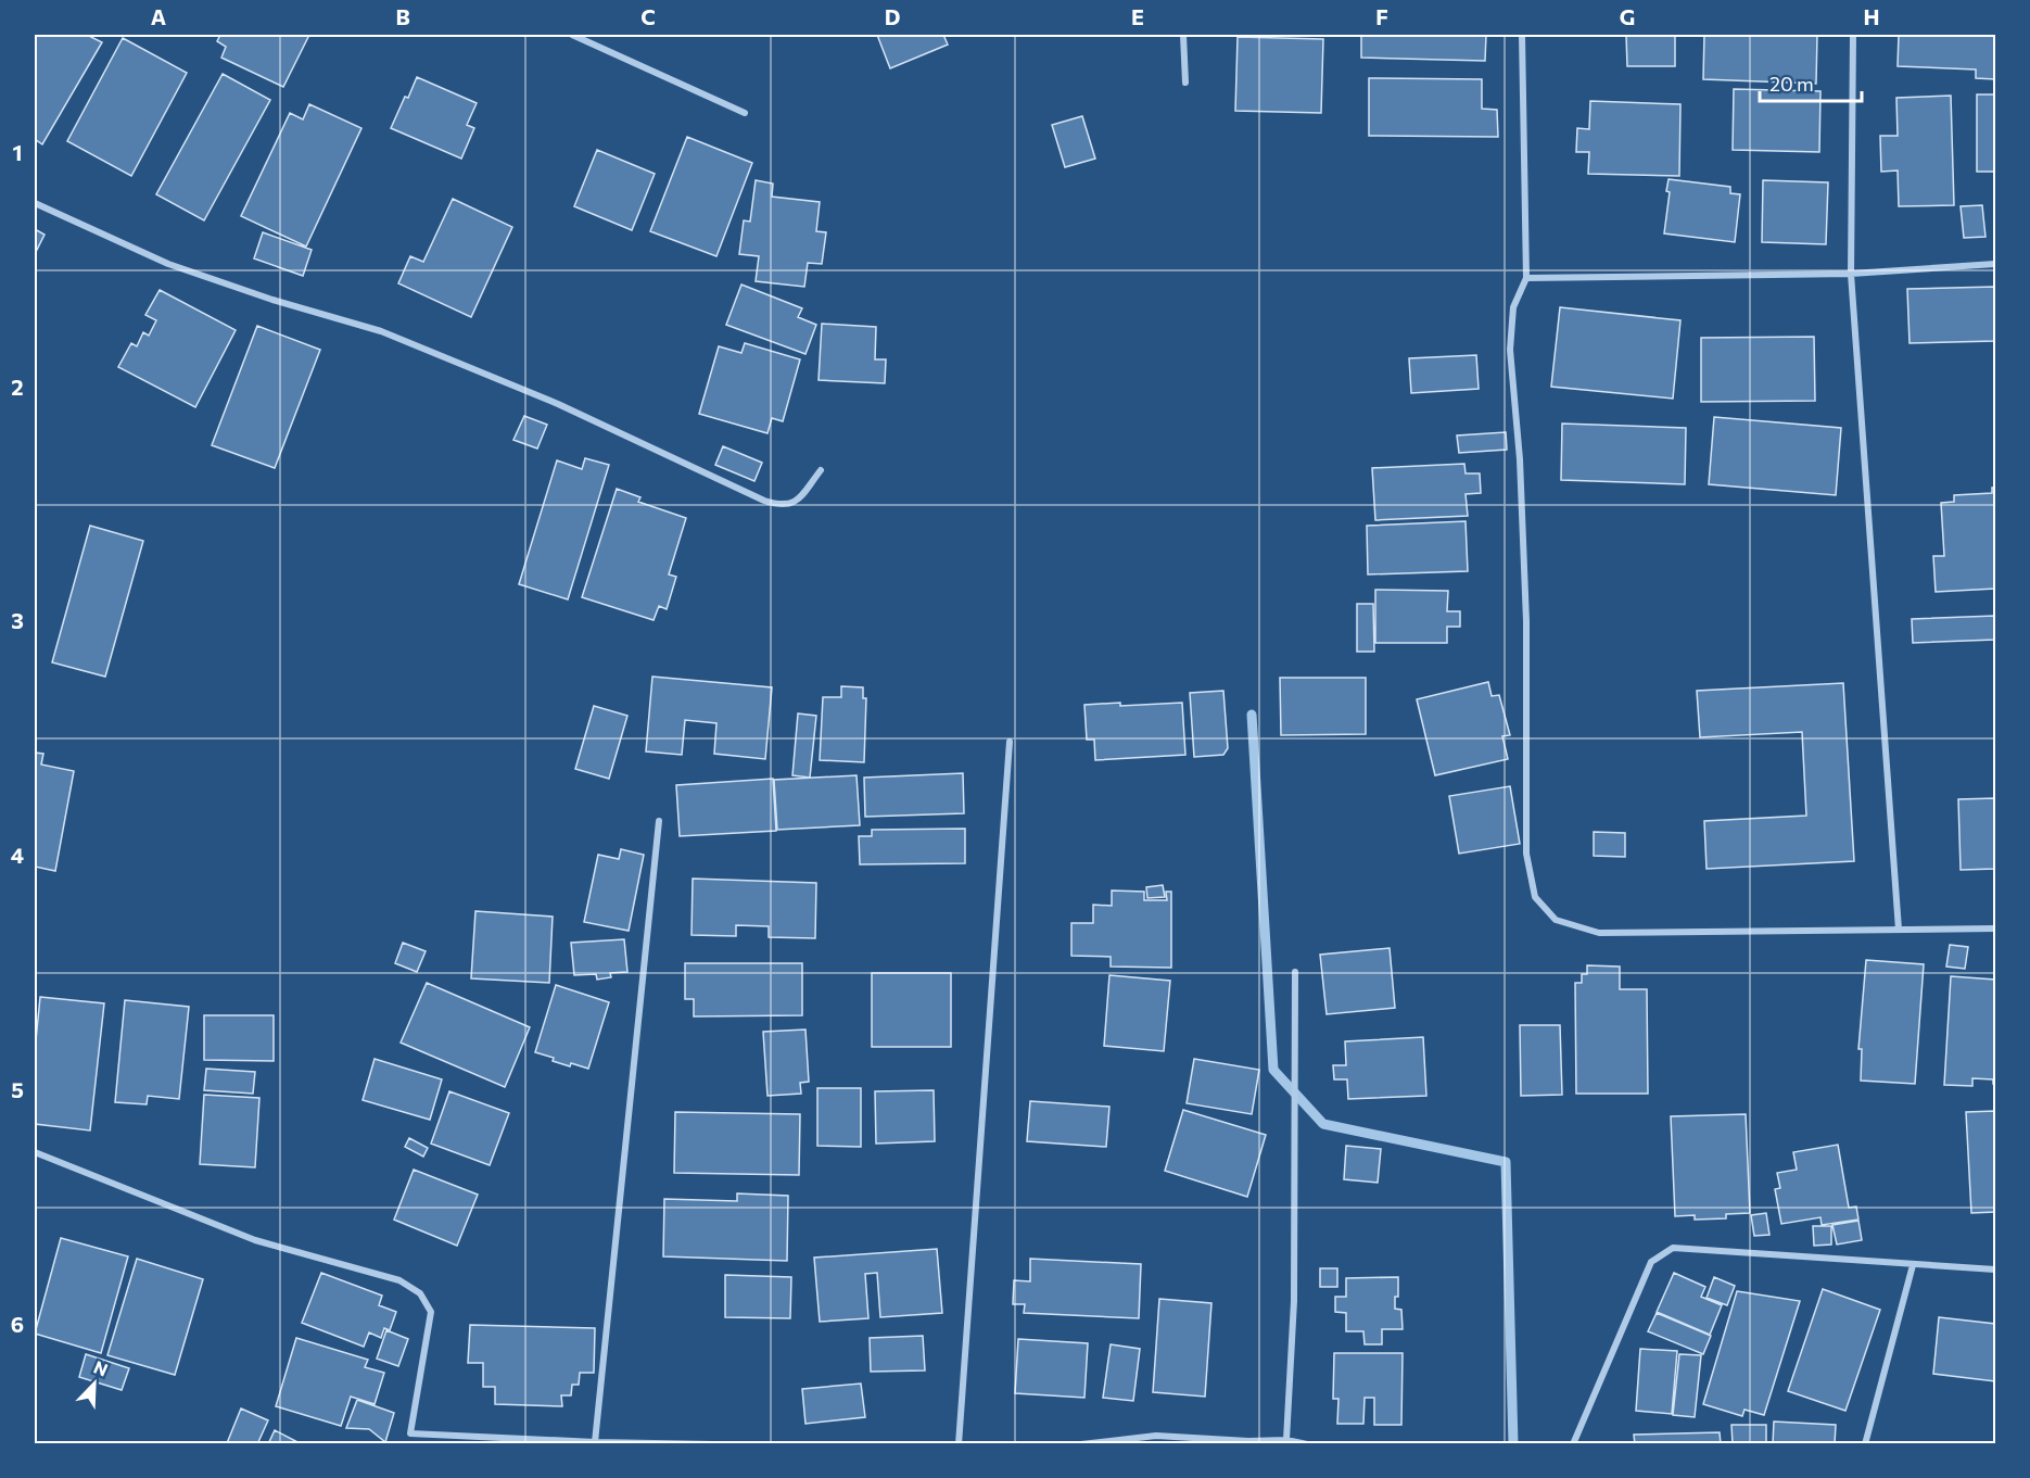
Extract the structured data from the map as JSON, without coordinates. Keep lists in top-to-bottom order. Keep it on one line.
{"scale_bar":"20 m","north":"top right","grid":{"columns":["A","B","C","D","E","F","G","H"],"rows":["1","2","3","4","5","6"]}}
